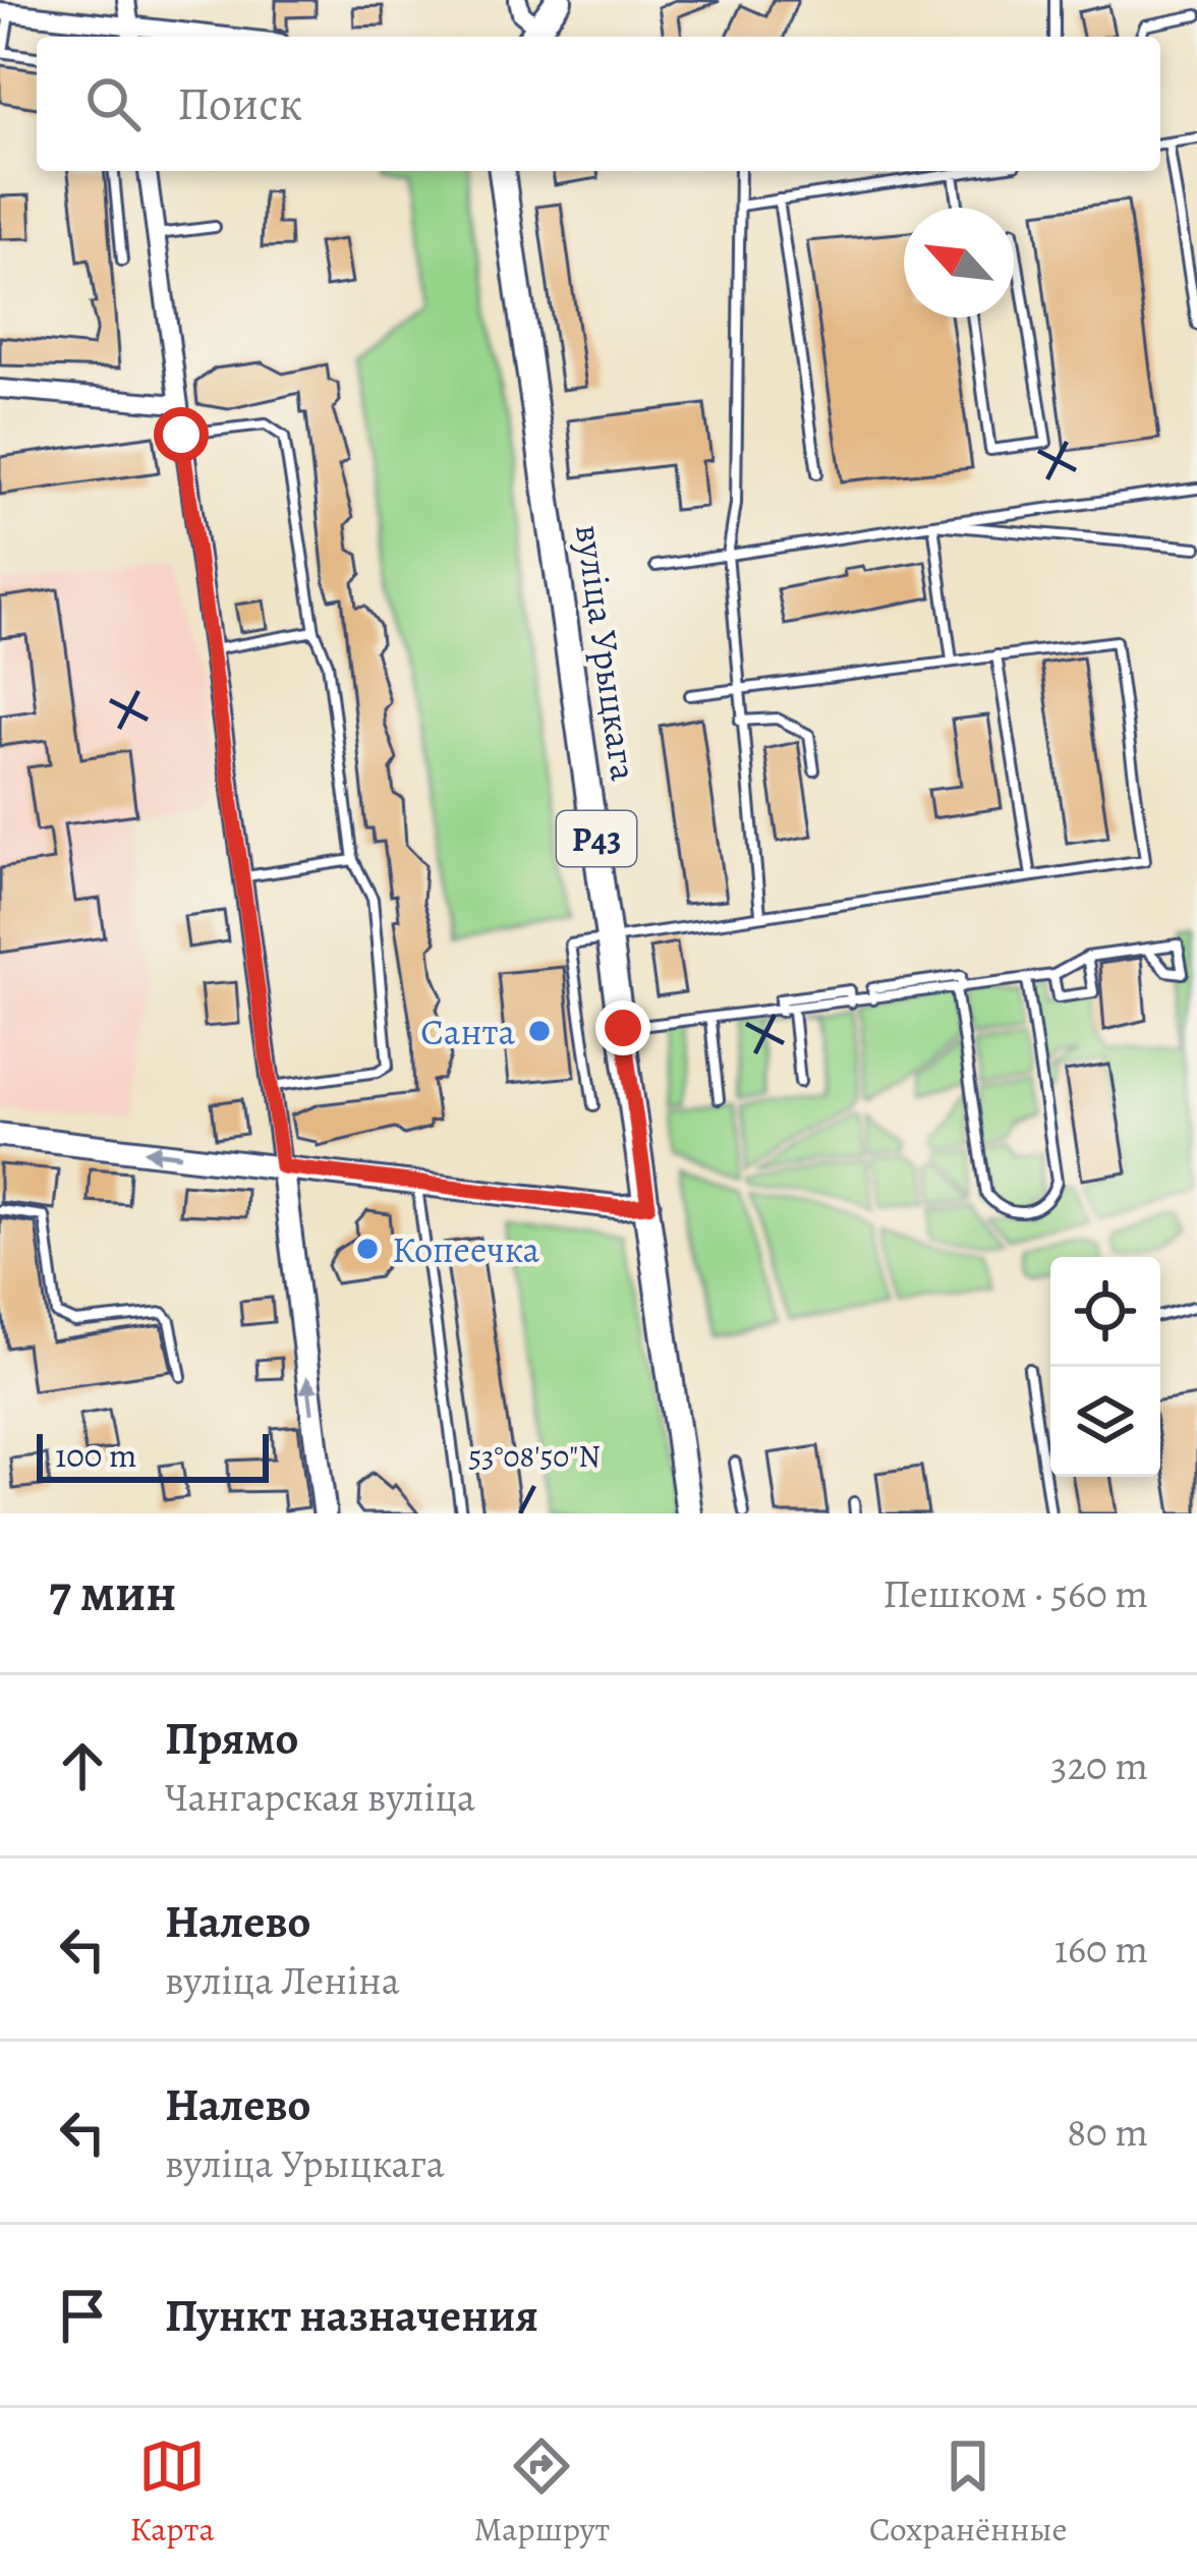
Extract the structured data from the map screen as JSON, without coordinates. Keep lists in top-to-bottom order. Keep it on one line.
{"streets":{"main road":["вуліца Урыцкага","Р43"]},"places":["Санта","Копеечка"],"scale_bar":"100 m","north":"top left","page":{"search":"Поиск","scale":"100 m","heading":["7 мин","Пешком · 560 m"],"list":[["Прямо","Чангарская вуліца","320 m"],["Налево","вуліца Леніна","160 m"],["Налево","вуліца Урыцкага","80 m"],"Пункт назначения"],"nav":["Карта","Маршрут","Сохранённые"]},"coordinates":["53°08'50\"N"]}
